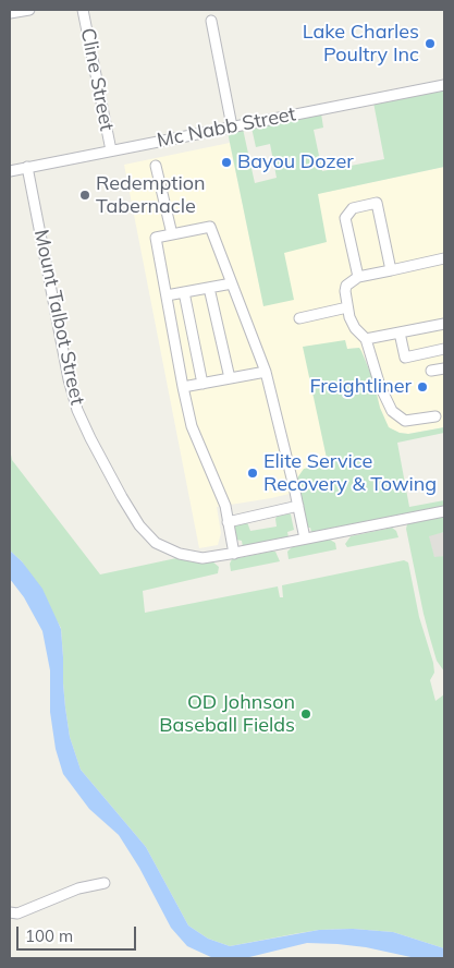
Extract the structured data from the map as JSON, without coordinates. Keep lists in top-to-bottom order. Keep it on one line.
{"streets":{"street":["Cline Street","Mc Nabb Street","Mount Talbot Street"]},"crossings":[["Cline Street","Mc Nabb Street"],["Mc Nabb Street","Mount Talbot Street"]],"places":["Lake Charles Poultry Inc","Bayou Dozer","Redemption Tabernacle","Freightliner","Elite Service Recovery & Towing","OD Johnson Baseball Fields"],"scale_bar":"100 m"}
